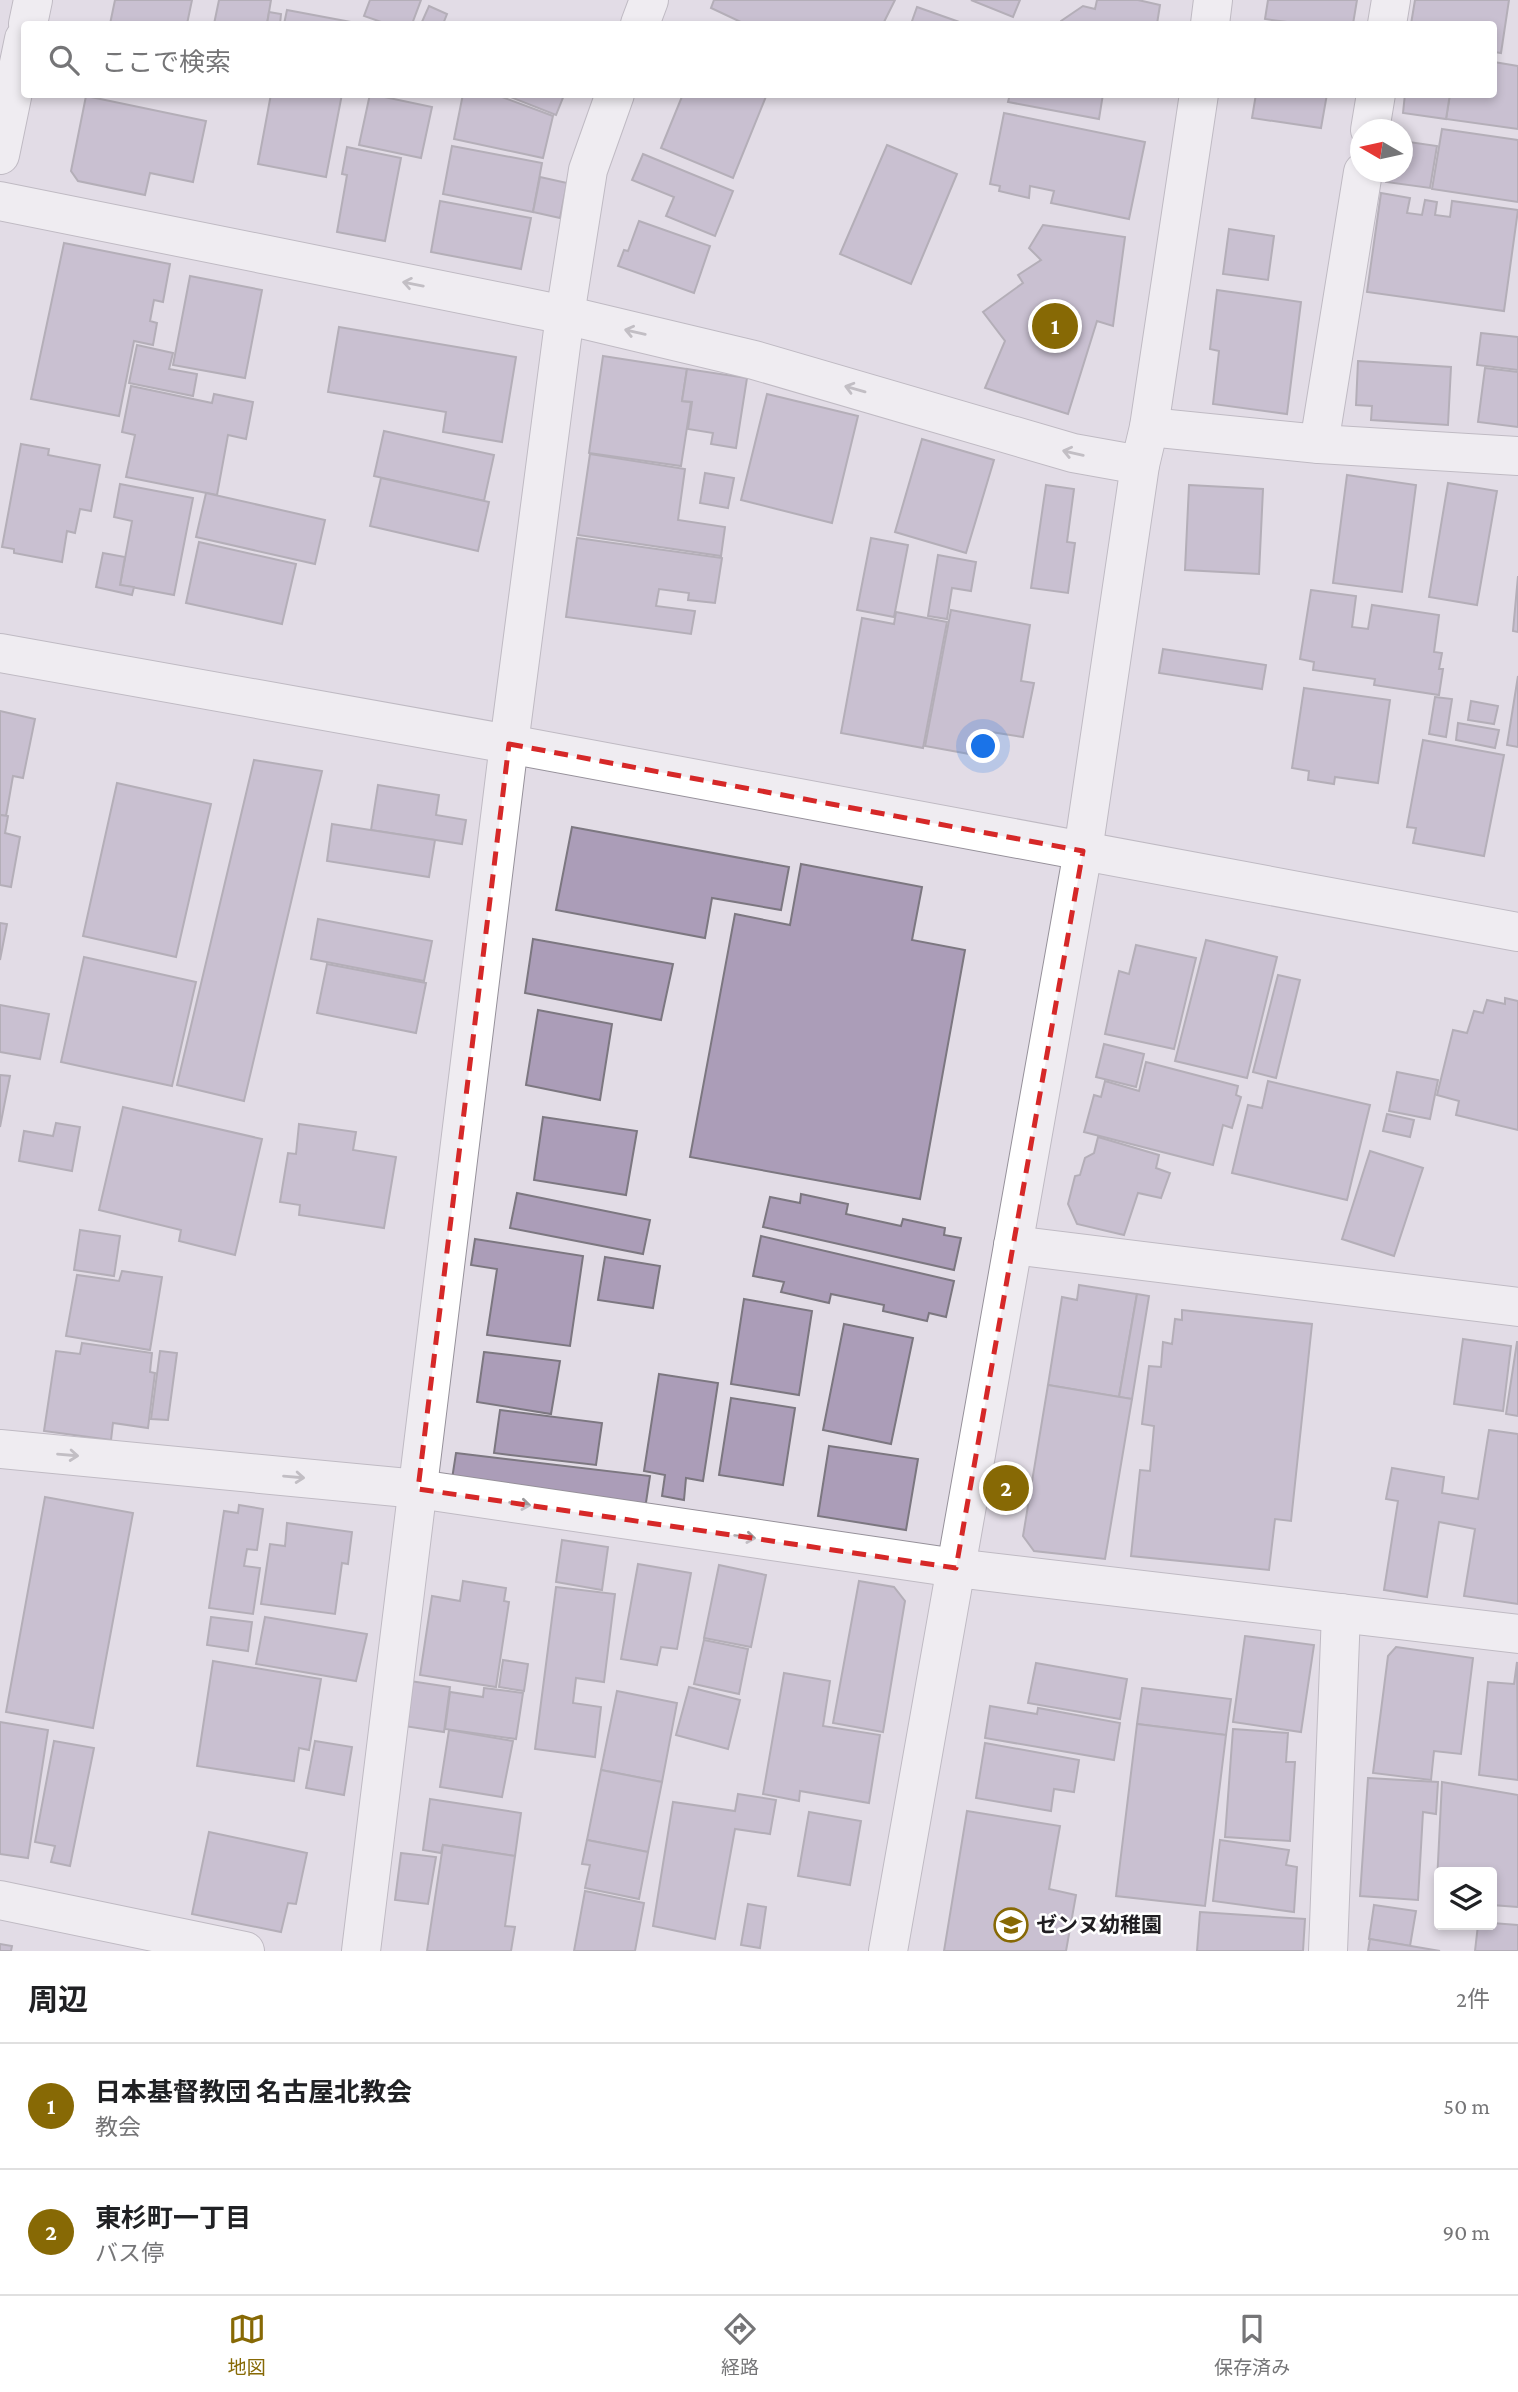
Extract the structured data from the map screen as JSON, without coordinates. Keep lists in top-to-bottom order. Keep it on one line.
{"places":{"school or university":["ゼンヌ幼稚園"]},"north":"left","page":{"search":"ここで検索","pins":["1","2"],"heading":["周辺","2件"],"list":[{"mark":"1","name":"日本基督教団 名古屋北教会","note":"教会","value":"50 m"},{"mark":"2","name":"東杉町一丁目","note":"バス停","value":"90 m"}],"nav":["地図","経路","保存済み"]}}
